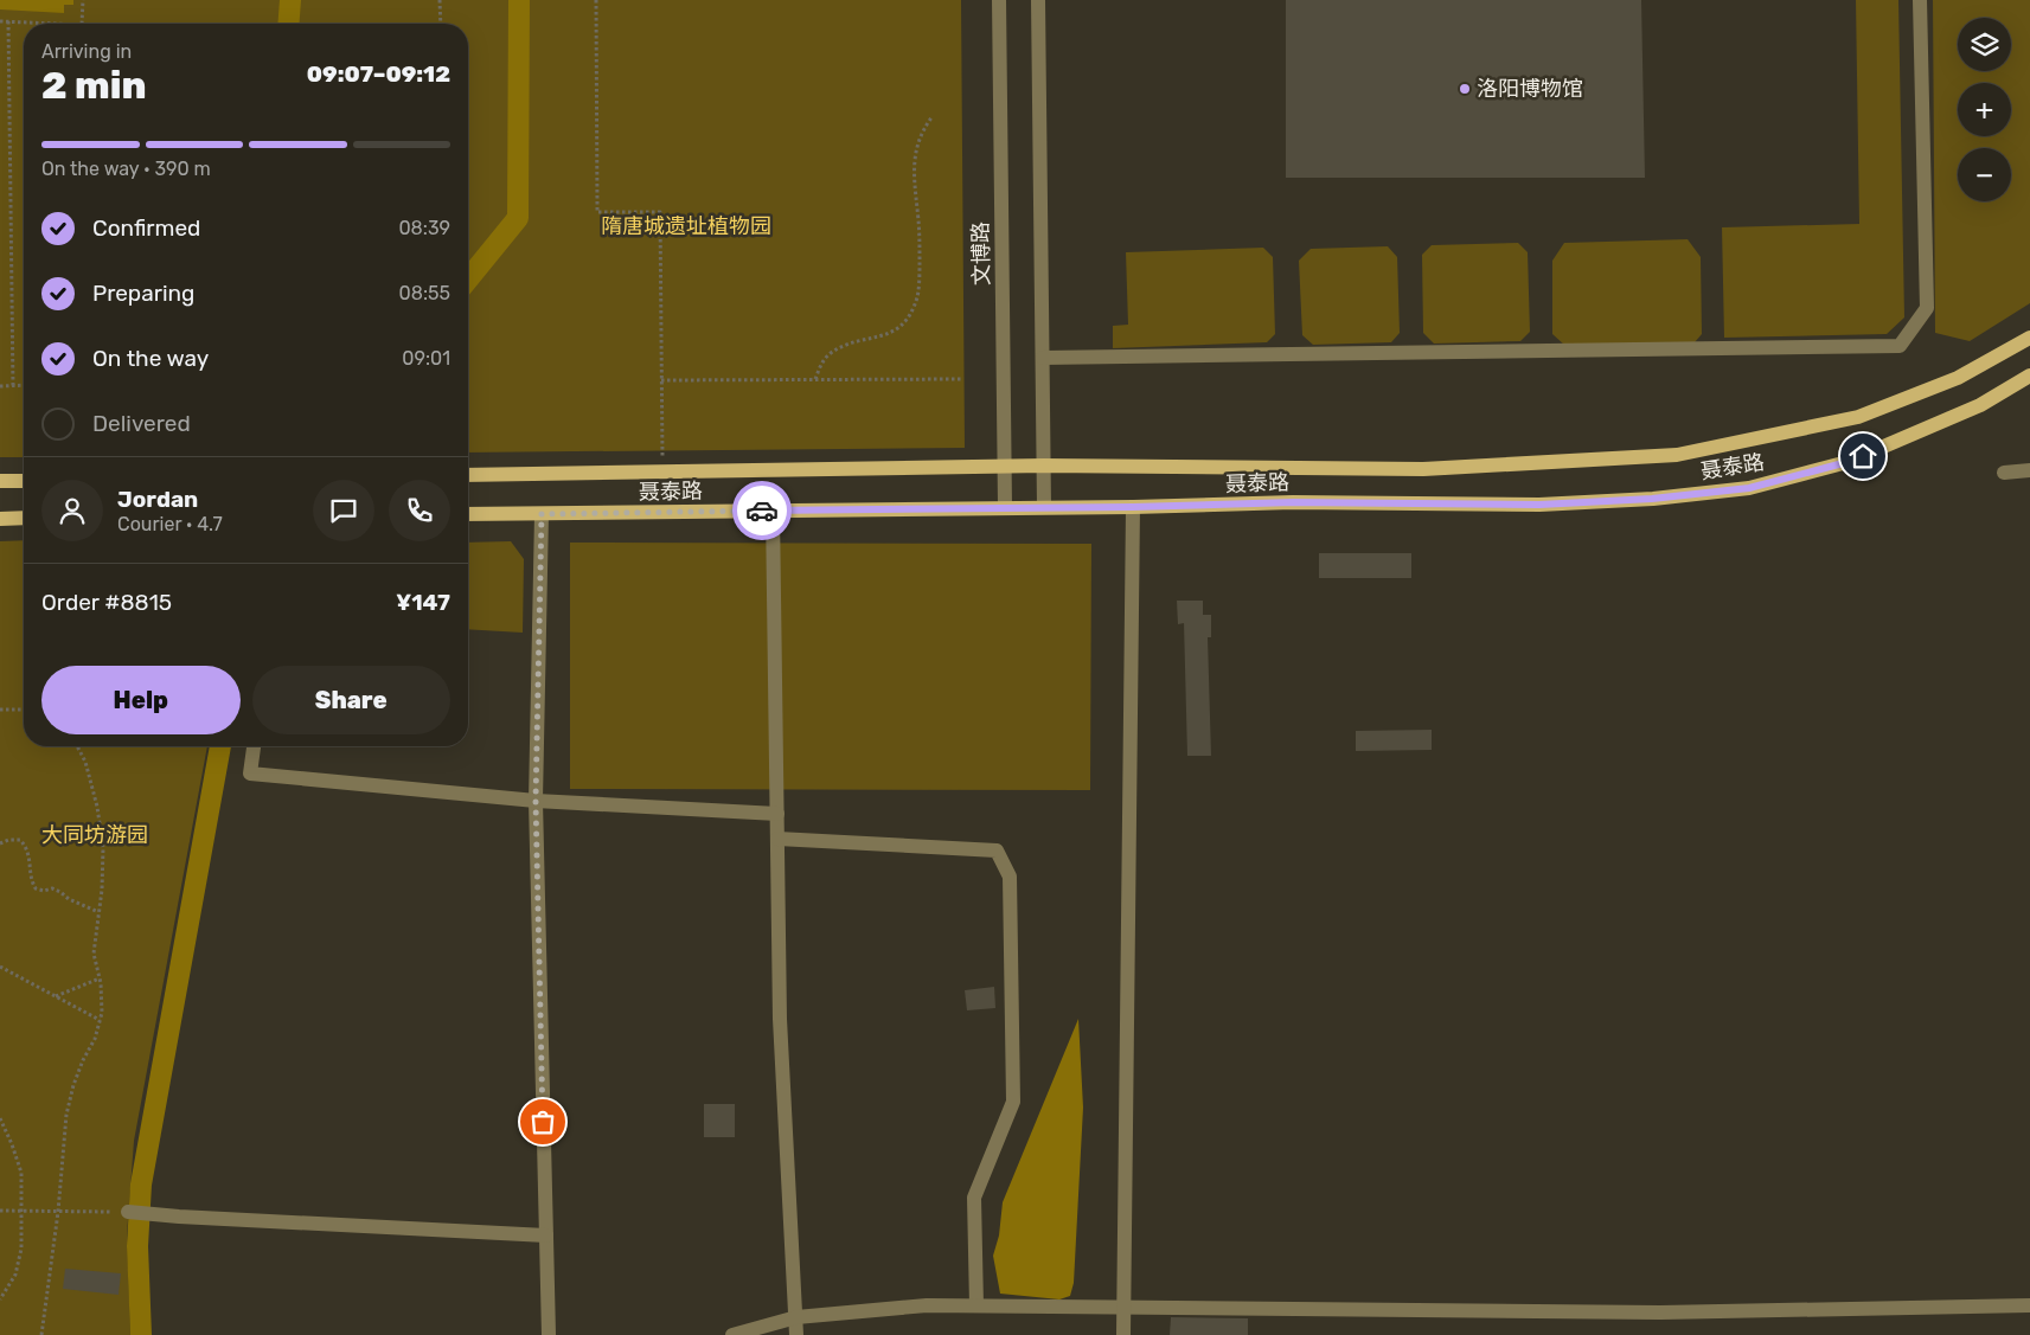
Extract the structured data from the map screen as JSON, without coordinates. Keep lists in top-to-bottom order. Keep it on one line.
{"streets":{"main road":["聂泰路"],"street":["文博路"]},"crossings":[["文博路","聂泰路"]],"parks":["隋唐城遗址植物园","大同坊游园"],"places":["洛阳博物馆"],"page":{"map_buttons":["+","−"],"heading":["2 min","Arriving in","09:07–09:12"],"panel":["Jordan","Courier · 4.7","Order #8815","¥147"],"bar":"On the way · 390 m","list":[["Confirmed","08:39"],["Preparing","08:55"],["On the way","09:01"],"Delivered"],"buttons":["Help","Share"]}}
